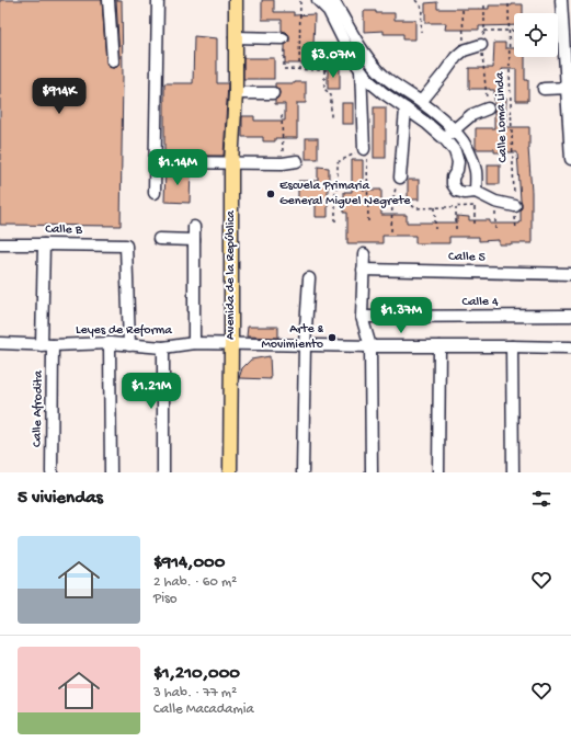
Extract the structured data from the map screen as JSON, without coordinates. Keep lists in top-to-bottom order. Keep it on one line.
{"streets":{"main road":["Avenida de la República"],"street":["Calle B","Calle 5","Calle 4","Leyes de Reforma","Calle Afrodita"],"path":["Calle Loma Linda"]},"crossings":[["Calle B","Leyes de Reforma"],["Calle B","Calle Afrodita"],["Avenida de la República","Leyes de Reforma"],["Leyes de Reforma","Calle Afrodita"]],"places":["Escuela Primaria General Miguel Negrete","Arte & Movimiento"],"page":{"price":["$3.07M","$914K","$1.14M","$1.37M","$1.21M"],"heading":"5 viviendas","list":[{"name":"$914,000","note":"2 hab. · 60 m² · Piso"},{"name":"$1,210,000","note":"3 hab. · 77 m² · Calle Macadamia"}]}}
